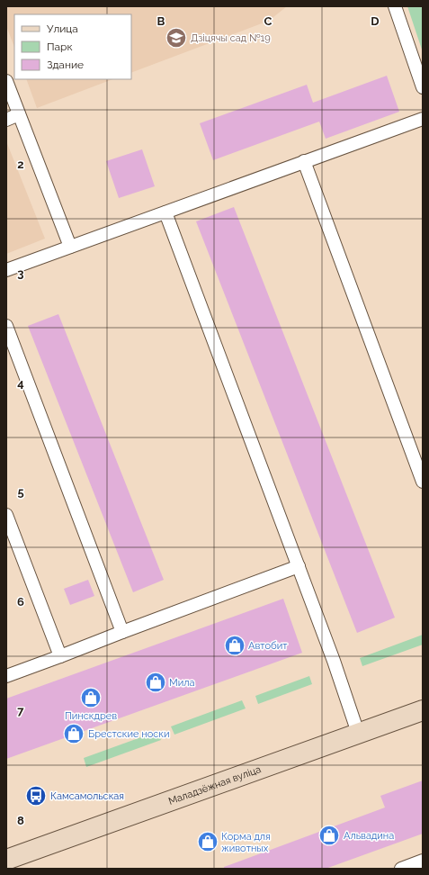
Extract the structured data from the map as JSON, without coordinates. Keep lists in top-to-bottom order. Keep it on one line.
{"streets":{"main road":["Маладзёжная вуліца"]},"places":{"school or university":["Дзіцячы сад №19"],"shop":["Автобит","Мила","Пинскдрев","Брестские носки","Альвадина","Корма для животных"],"bus stop":["Камсамольская"]},"legend":["Улица","Парк","Здание"],"grid":{"columns":["B","C","D"],"rows":["2","3","4","5","6","7","8"]}}
